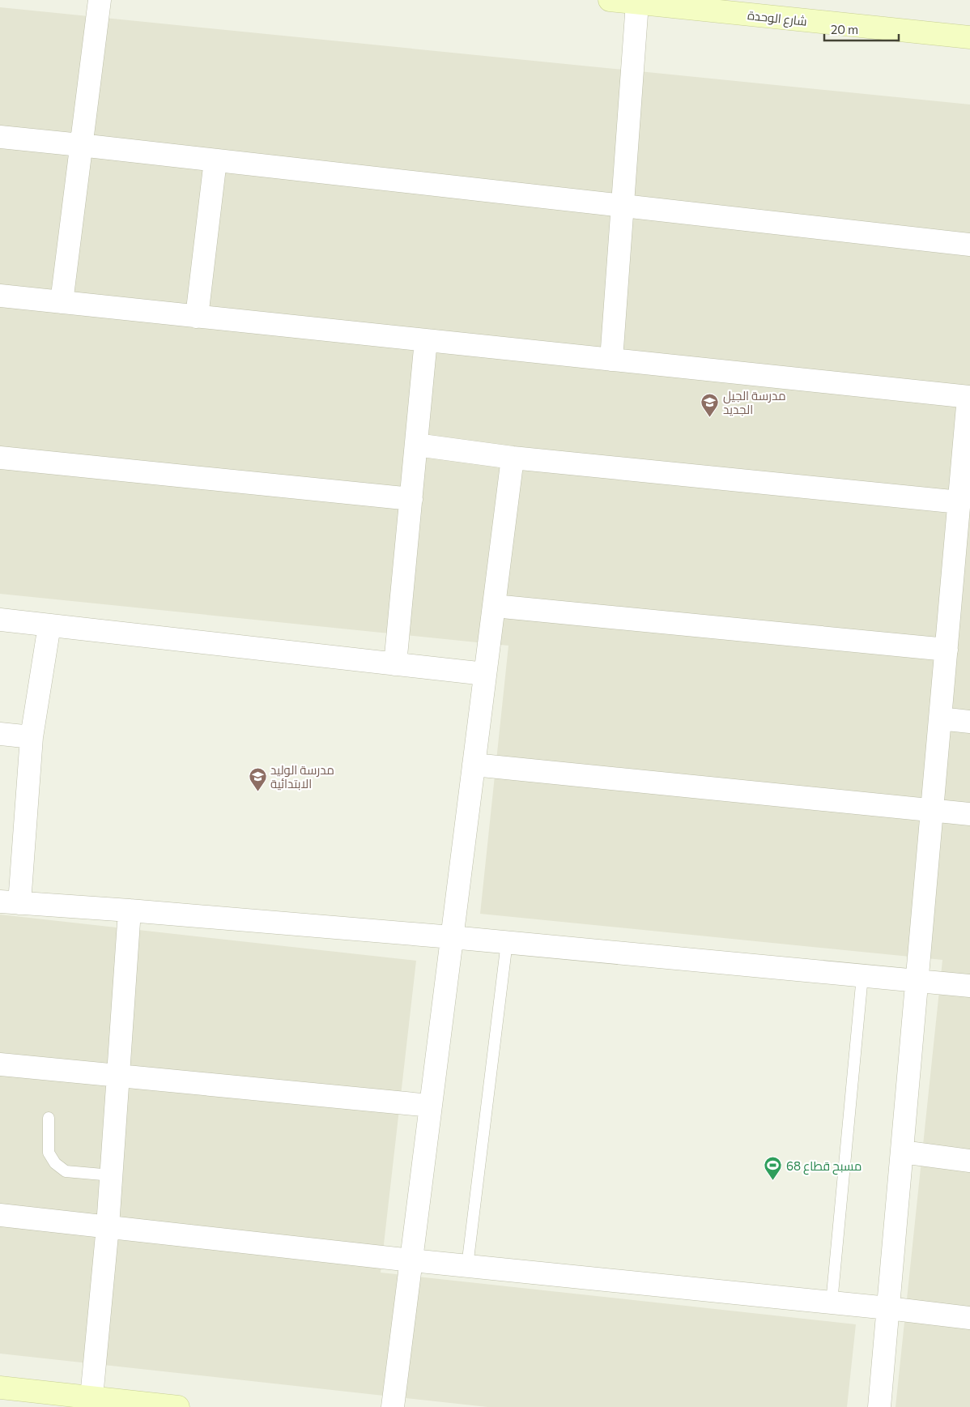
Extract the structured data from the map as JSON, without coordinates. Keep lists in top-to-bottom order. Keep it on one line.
{"streets":{"street":["شارع الوحدة"]},"places":{"school or university":["مدرسة الجيل الجديد","مدرسة الوليد الابتدائية"],"sports":["مسبح قطاع 68"]},"scale_bar":"20 m"}
